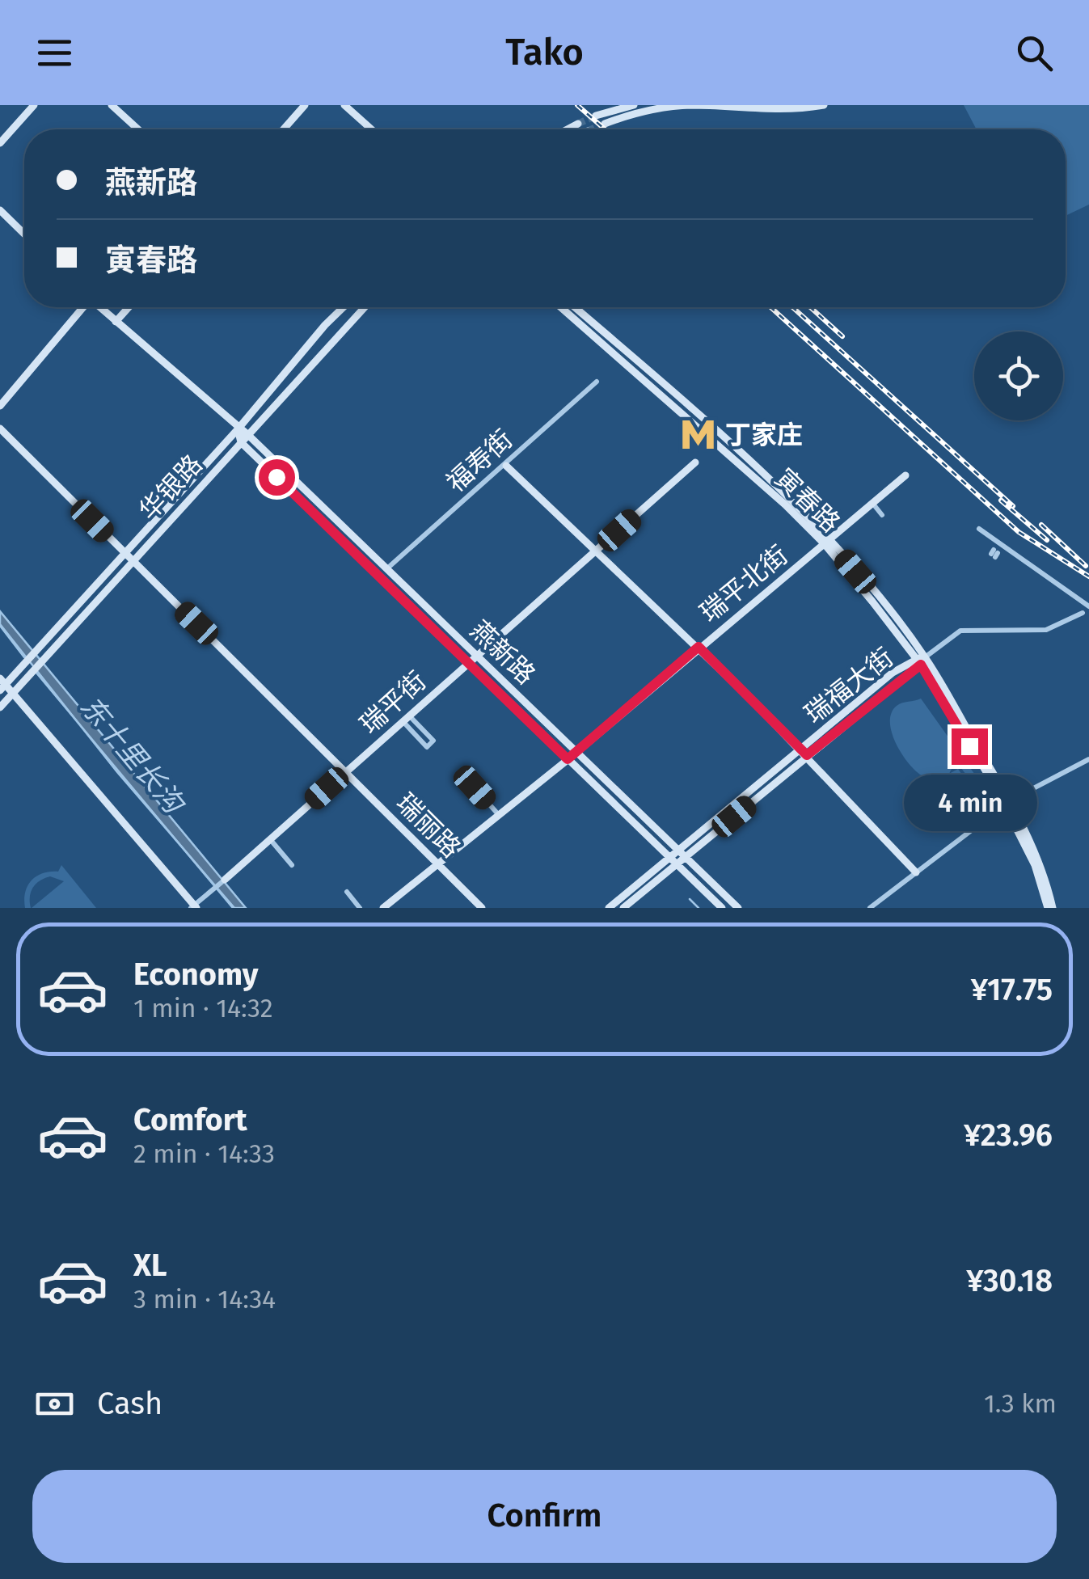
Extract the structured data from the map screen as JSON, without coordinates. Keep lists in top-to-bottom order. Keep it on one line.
{"streets":{"street":["福寿街","华银路","寅春路","瑞平北街","燕新路","瑞福大街","瑞平街","瑞丽路"]},"crossings":[["福寿街","燕新路"],["华银路","燕新路"],["华银路","瑞丽路"],["寅春路","瑞平北街"],["寅春路","瑞福大街"],["瑞平北街","燕新路"],["瑞平北街","瑞丽路"],["燕新路","瑞福大街"],["燕新路","瑞平街"],["瑞平街","瑞丽路"]],"water":["东十里长沟"],"places":{"metro station":["丁家庄"]},"page":{"header":"Tako","banner":["燕新路","寅春路"],"bubble":"4 min","list":[{"name":"Economy","note":"1 min · 14:32","value":"¥17.75"},{"name":"Comfort","note":"2 min · 14:33","value":"¥23.96"},{"name":"XL","note":"3 min · 14:34","value":"¥30.18"}],"pay":["Cash","1.3 km"],"buttons":"Confirm"}}
